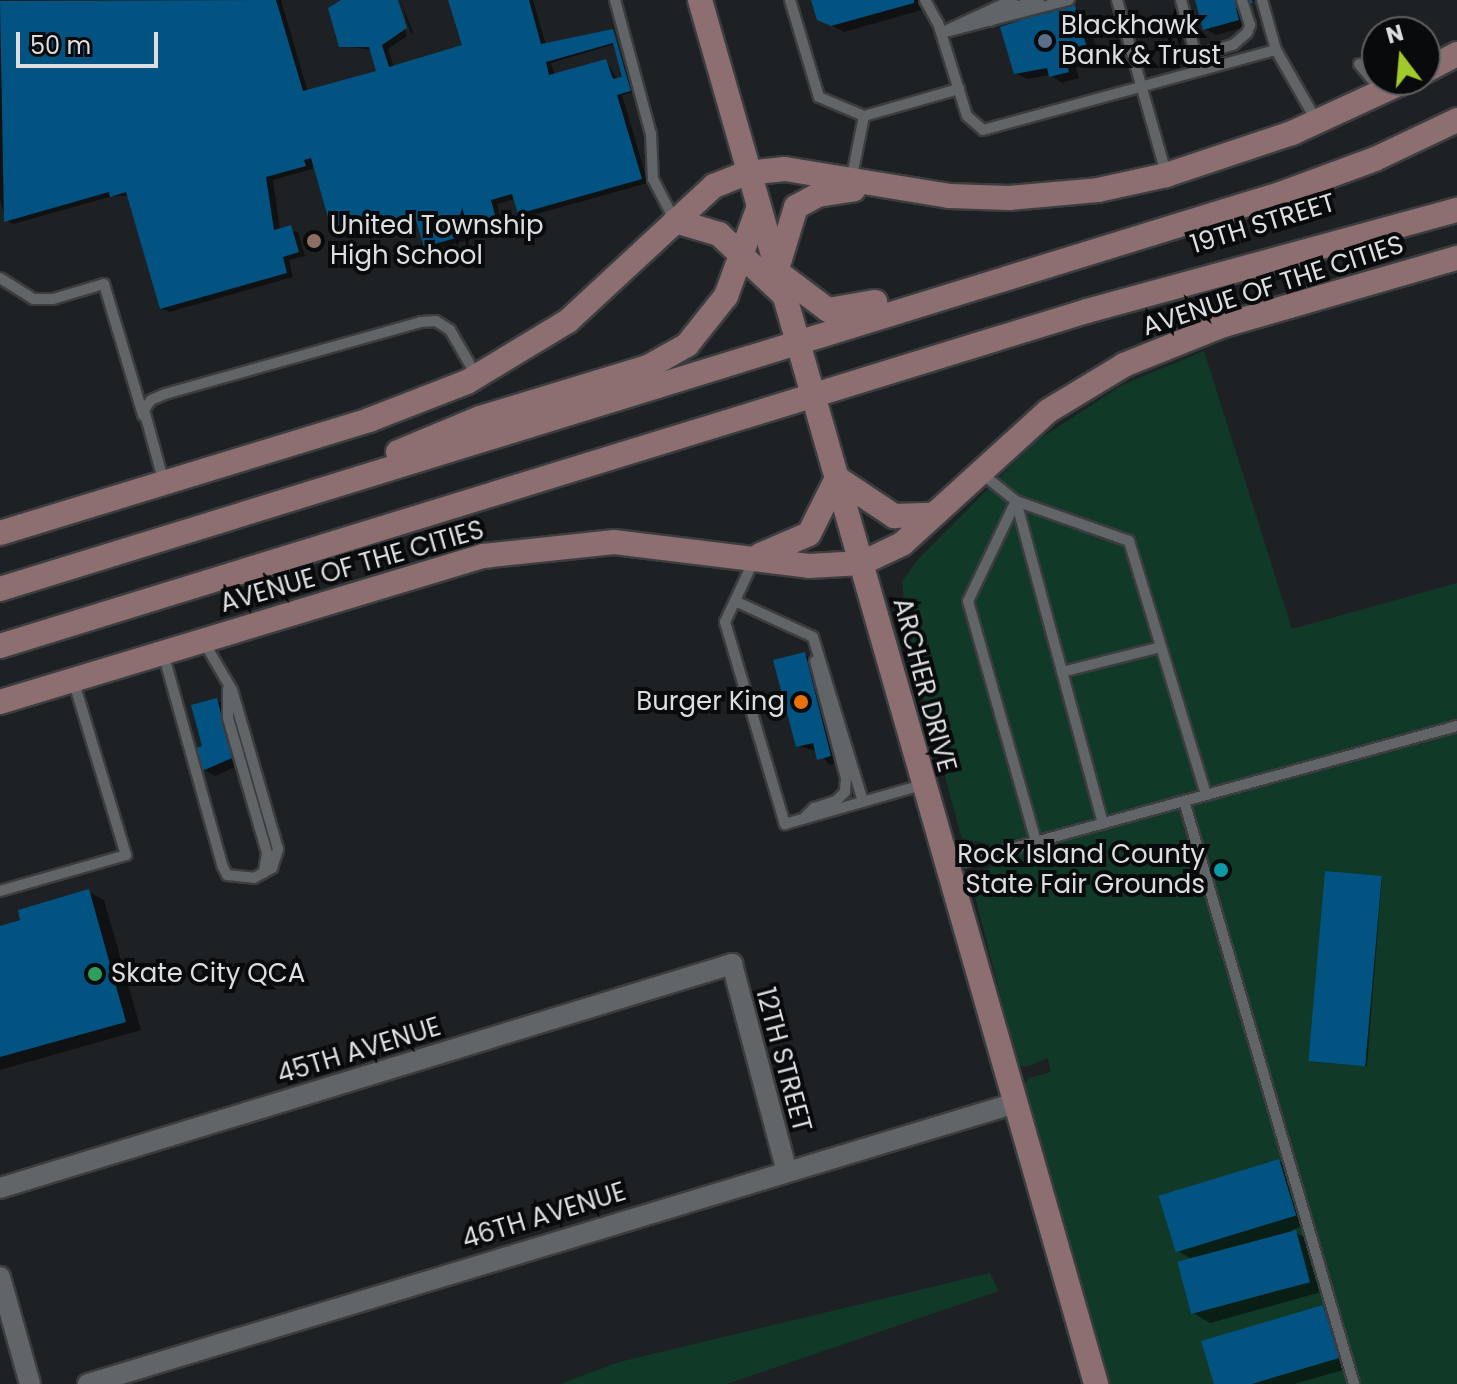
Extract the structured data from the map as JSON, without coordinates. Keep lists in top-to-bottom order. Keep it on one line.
{"streets":{"street":["19TH STREET","AVENUE OF THE CITIES","ARCHER DRIVE","45TH AVENUE","12TH STREET","46TH AVENUE"]},"crossings":[["19TH STREET","AVENUE OF THE CITIES"],["AVENUE OF THE CITIES","ARCHER DRIVE"],["ARCHER DRIVE","46TH AVENUE"],["45TH AVENUE","12TH STREET"],["12TH STREET","46TH AVENUE"]],"places":["Blackhawk Bank & Trust","United Township High School","Burger King","Rock Island County State Fair Grounds","Skate City QCA"],"scale_bar":"50 m","north":"top"}
